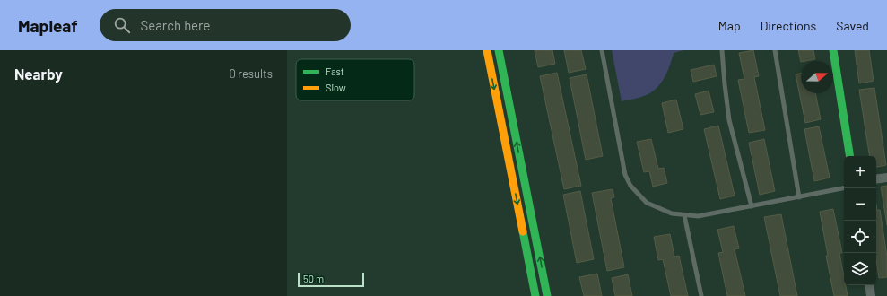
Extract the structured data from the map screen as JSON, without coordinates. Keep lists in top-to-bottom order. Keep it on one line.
{"legend":["Fast","Slow"],"scale_bar":"50 m","north":"right","page":{"header":"Mapleaf","search":"Search here","nav":["Map","Directions","Saved"],"heading":["Nearby","0 results"],"map_buttons":["+","−"],"scale":"50 m"}}
